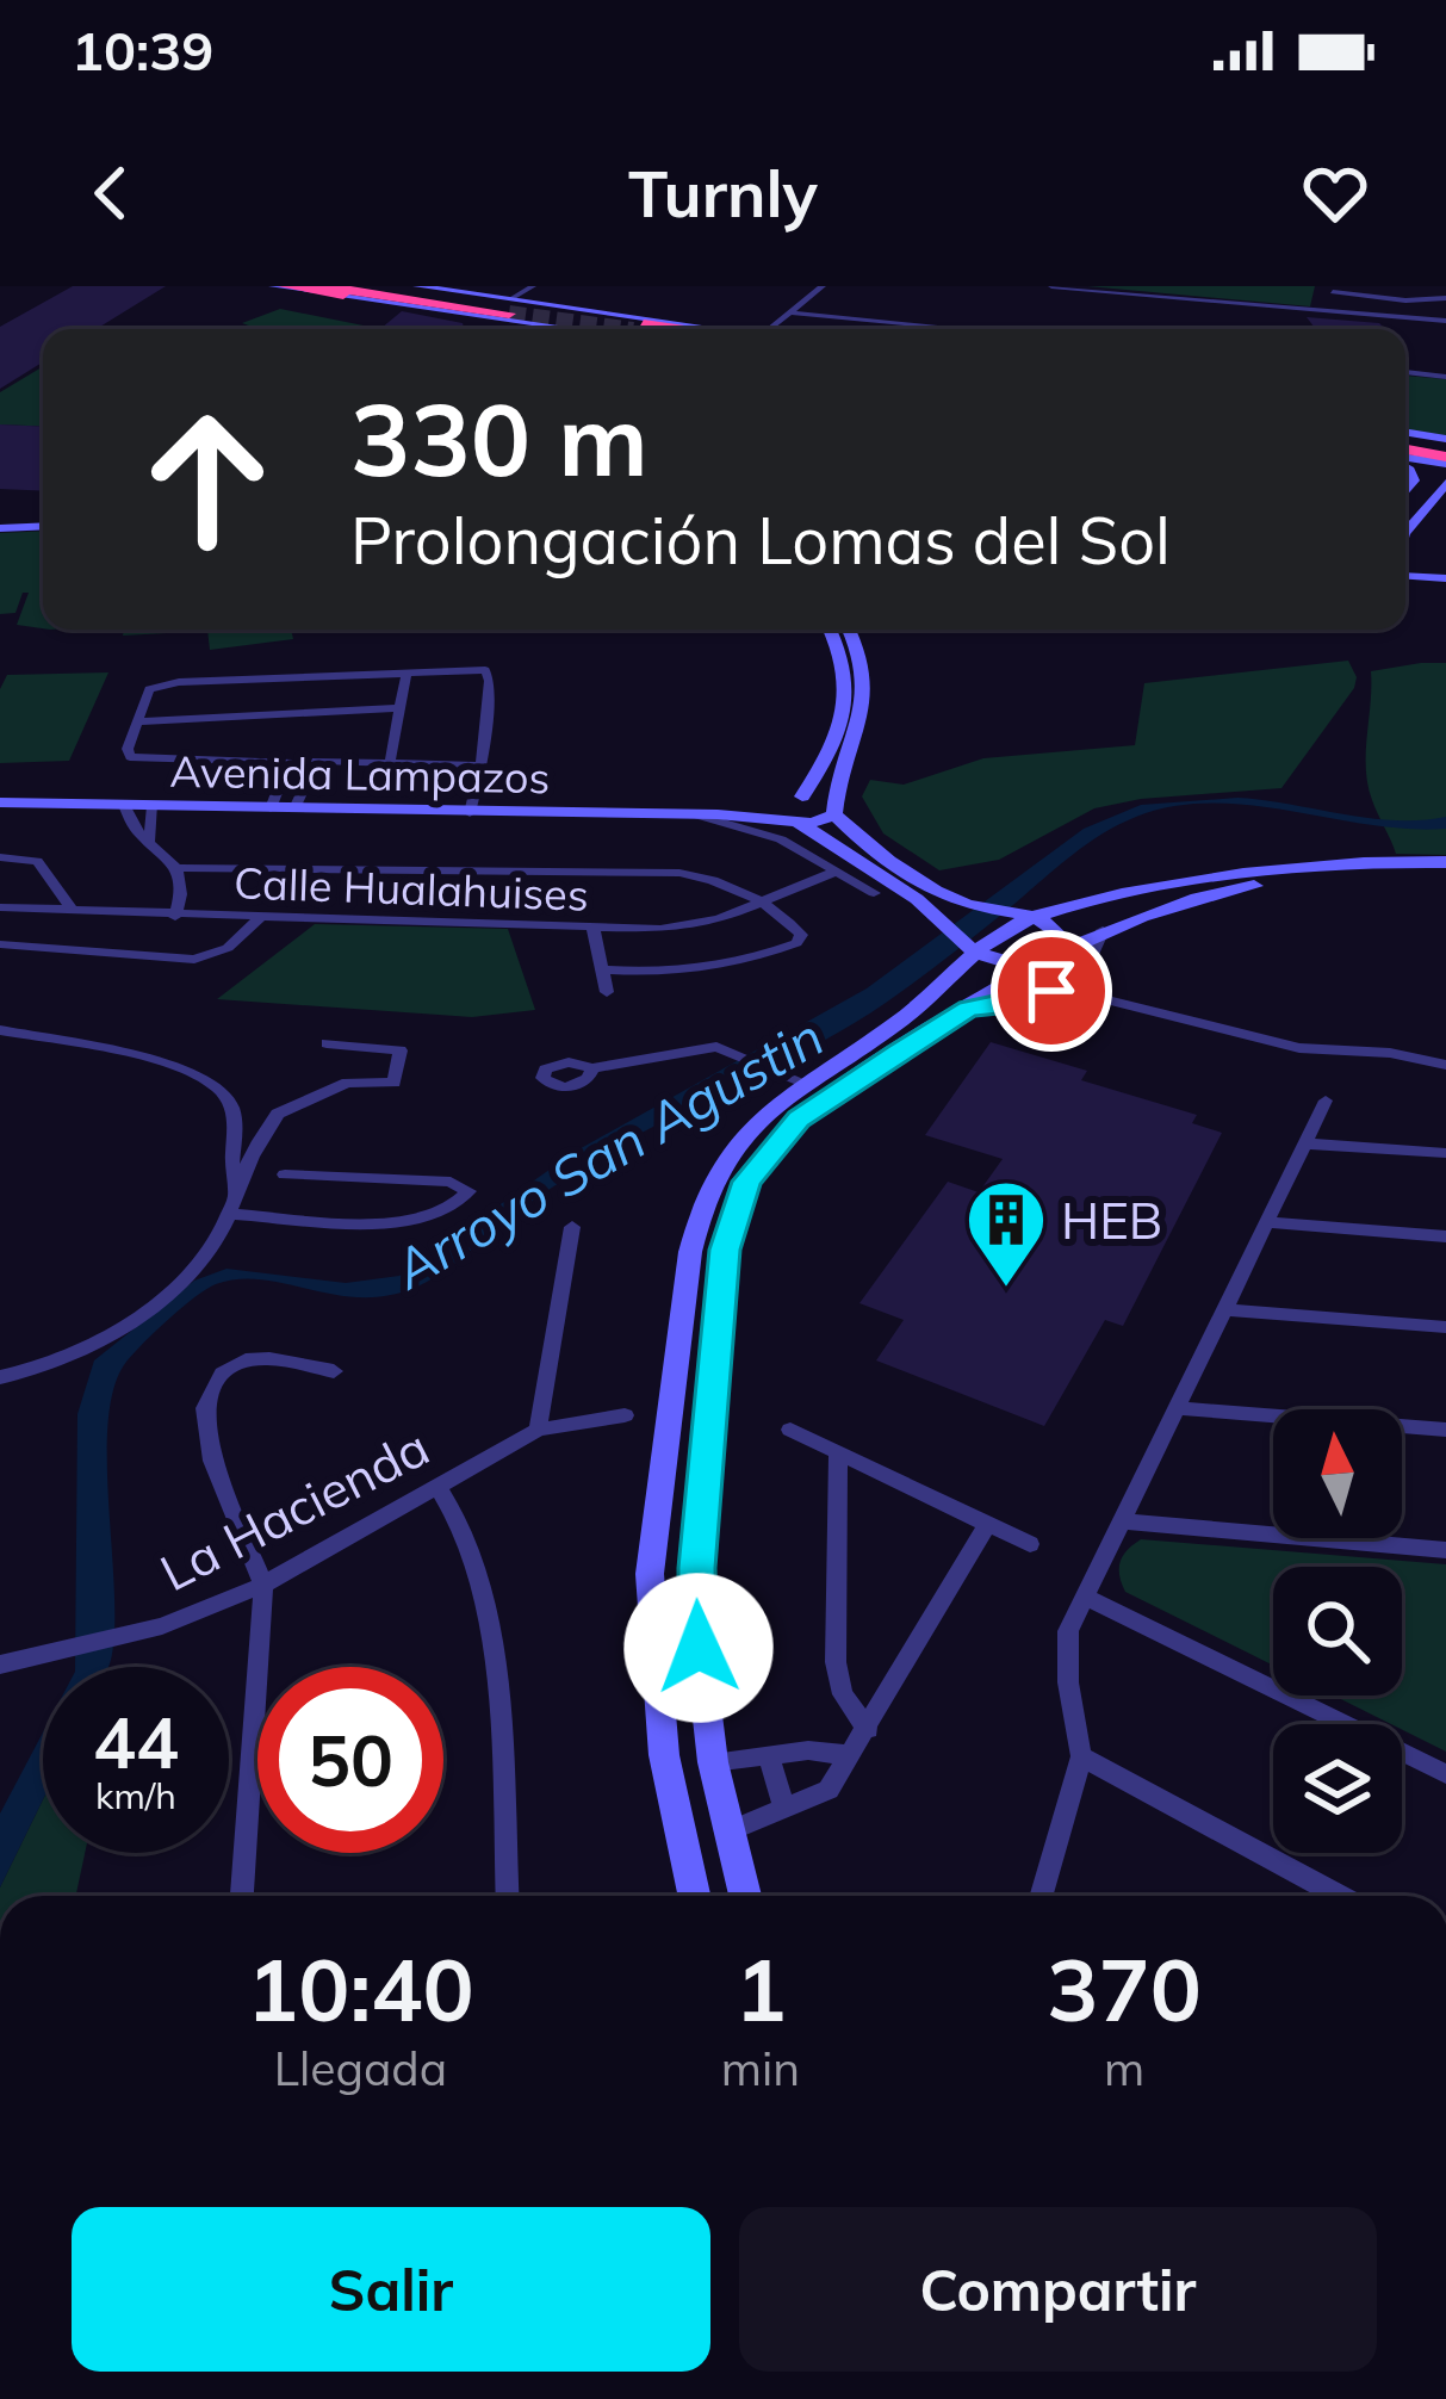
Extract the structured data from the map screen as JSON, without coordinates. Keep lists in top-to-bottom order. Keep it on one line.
{"streets":{"street":["Avenida Lampazos","Calle Hualahuises","La Hacienda"]},"water":["Arroyo San Agustin"],"places":{"building":["HEB"]},"north":"top","page":{"status":"10:39","header":"Turnly","turn":["330 m","Prolongación Lomas del Sol"],"speed":"44 km/h","limit":"50","eta":["10:40","Llegada","1","min","370","m"],"buttons":["Salir","Compartir"]}}
